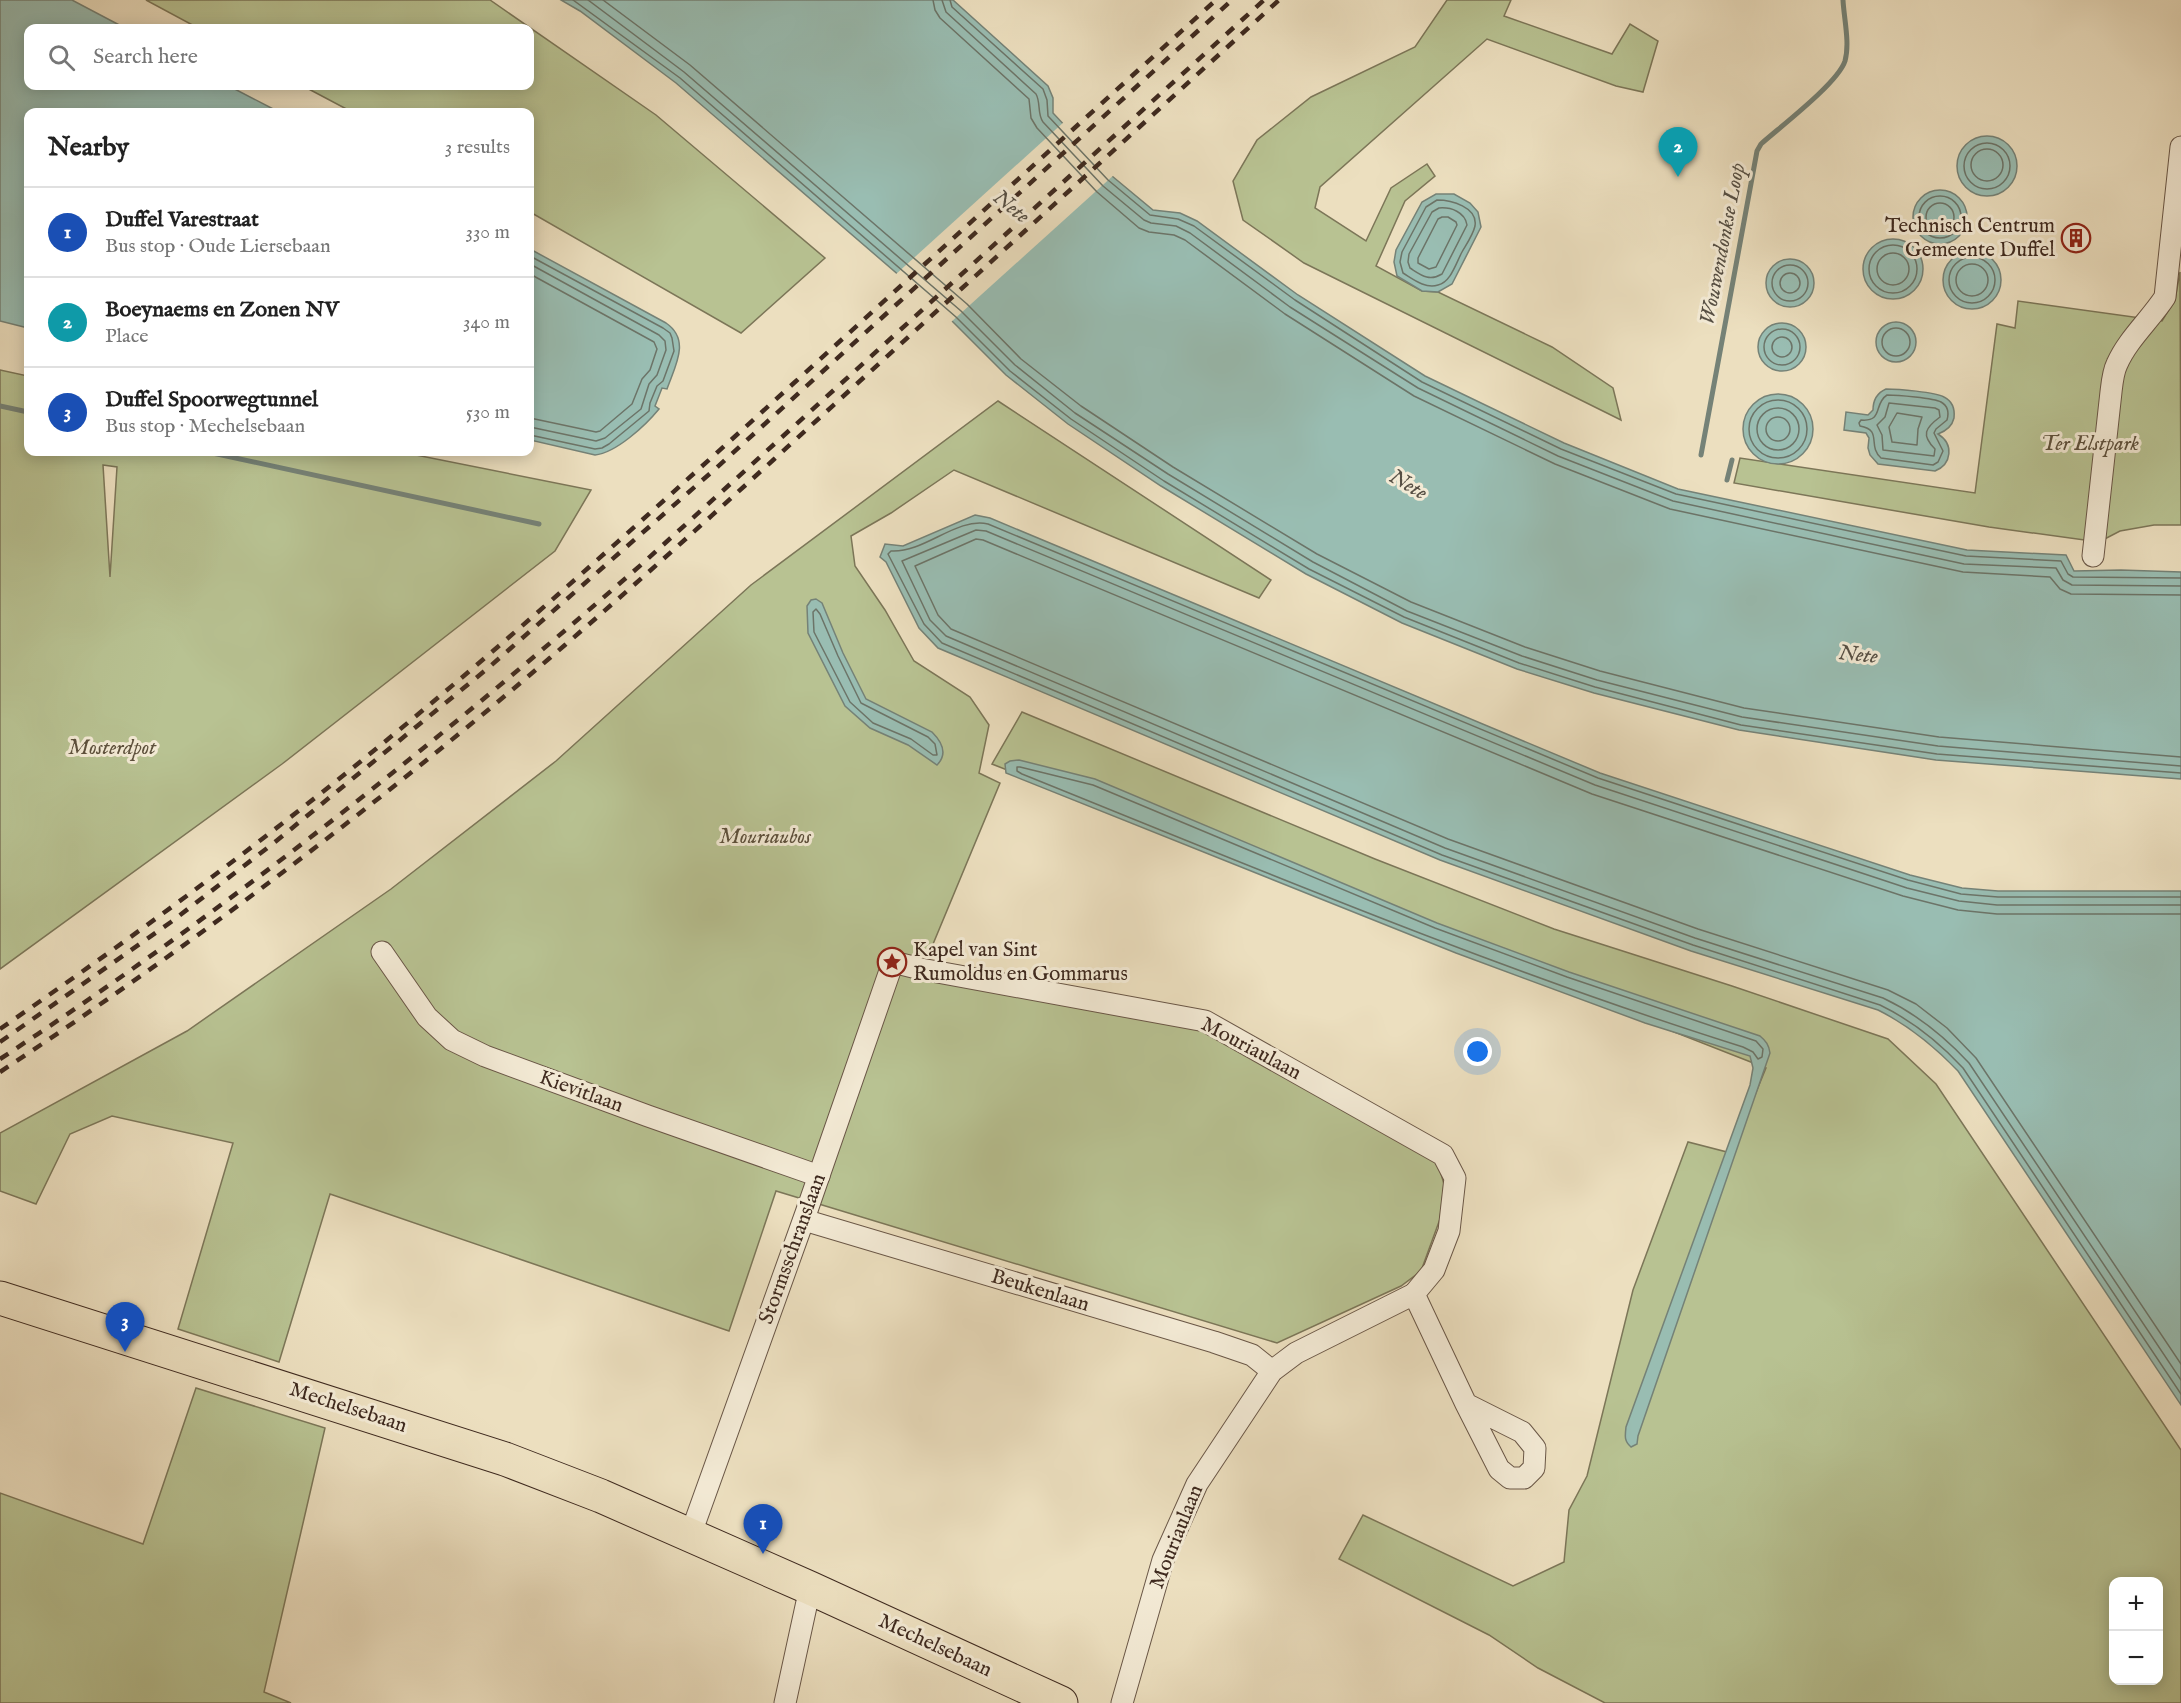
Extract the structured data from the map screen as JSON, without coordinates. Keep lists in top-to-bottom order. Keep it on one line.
{"streets":{"main road":["Mechelsebaan"],"street":["Mouriaulaan","Kievitlaan","Stormsschranslaan","Beukenlaan"]},"crossings":[["Mouriaulaan","Stormsschranslaan"],["Mouriaulaan","Beukenlaan"],["Kievitlaan","Stormsschranslaan"],["Stormsschranslaan","Beukenlaan"],["Stormsschranslaan","Mechelsebaan"]],"water":["Nete","Wouwendonkse Loop"],"parks":["Ter Elstpark","Mosterdpot","Mouriaubos"],"places":{"building":["Technisch Centrum Gemeente Duffel"],"place":["Kapel van Sint Rumoldus en Gommarus"]},"page":{"search":"Search here","heading":["Nearby","3 results"],"pins":["2","3","1"],"list":[{"mark":"1","name":"Duffel Varestraat","note":"Bus stop · Oude Liersebaan","value":"330 m"},{"mark":"2","name":"Boeynaems en Zonen NV","note":"Place","value":"340 m"},{"mark":"3","name":"Duffel Spoorwegtunnel","note":"Bus stop · Mechelsebaan","value":"530 m"}],"map_buttons":["+","−"]}}
